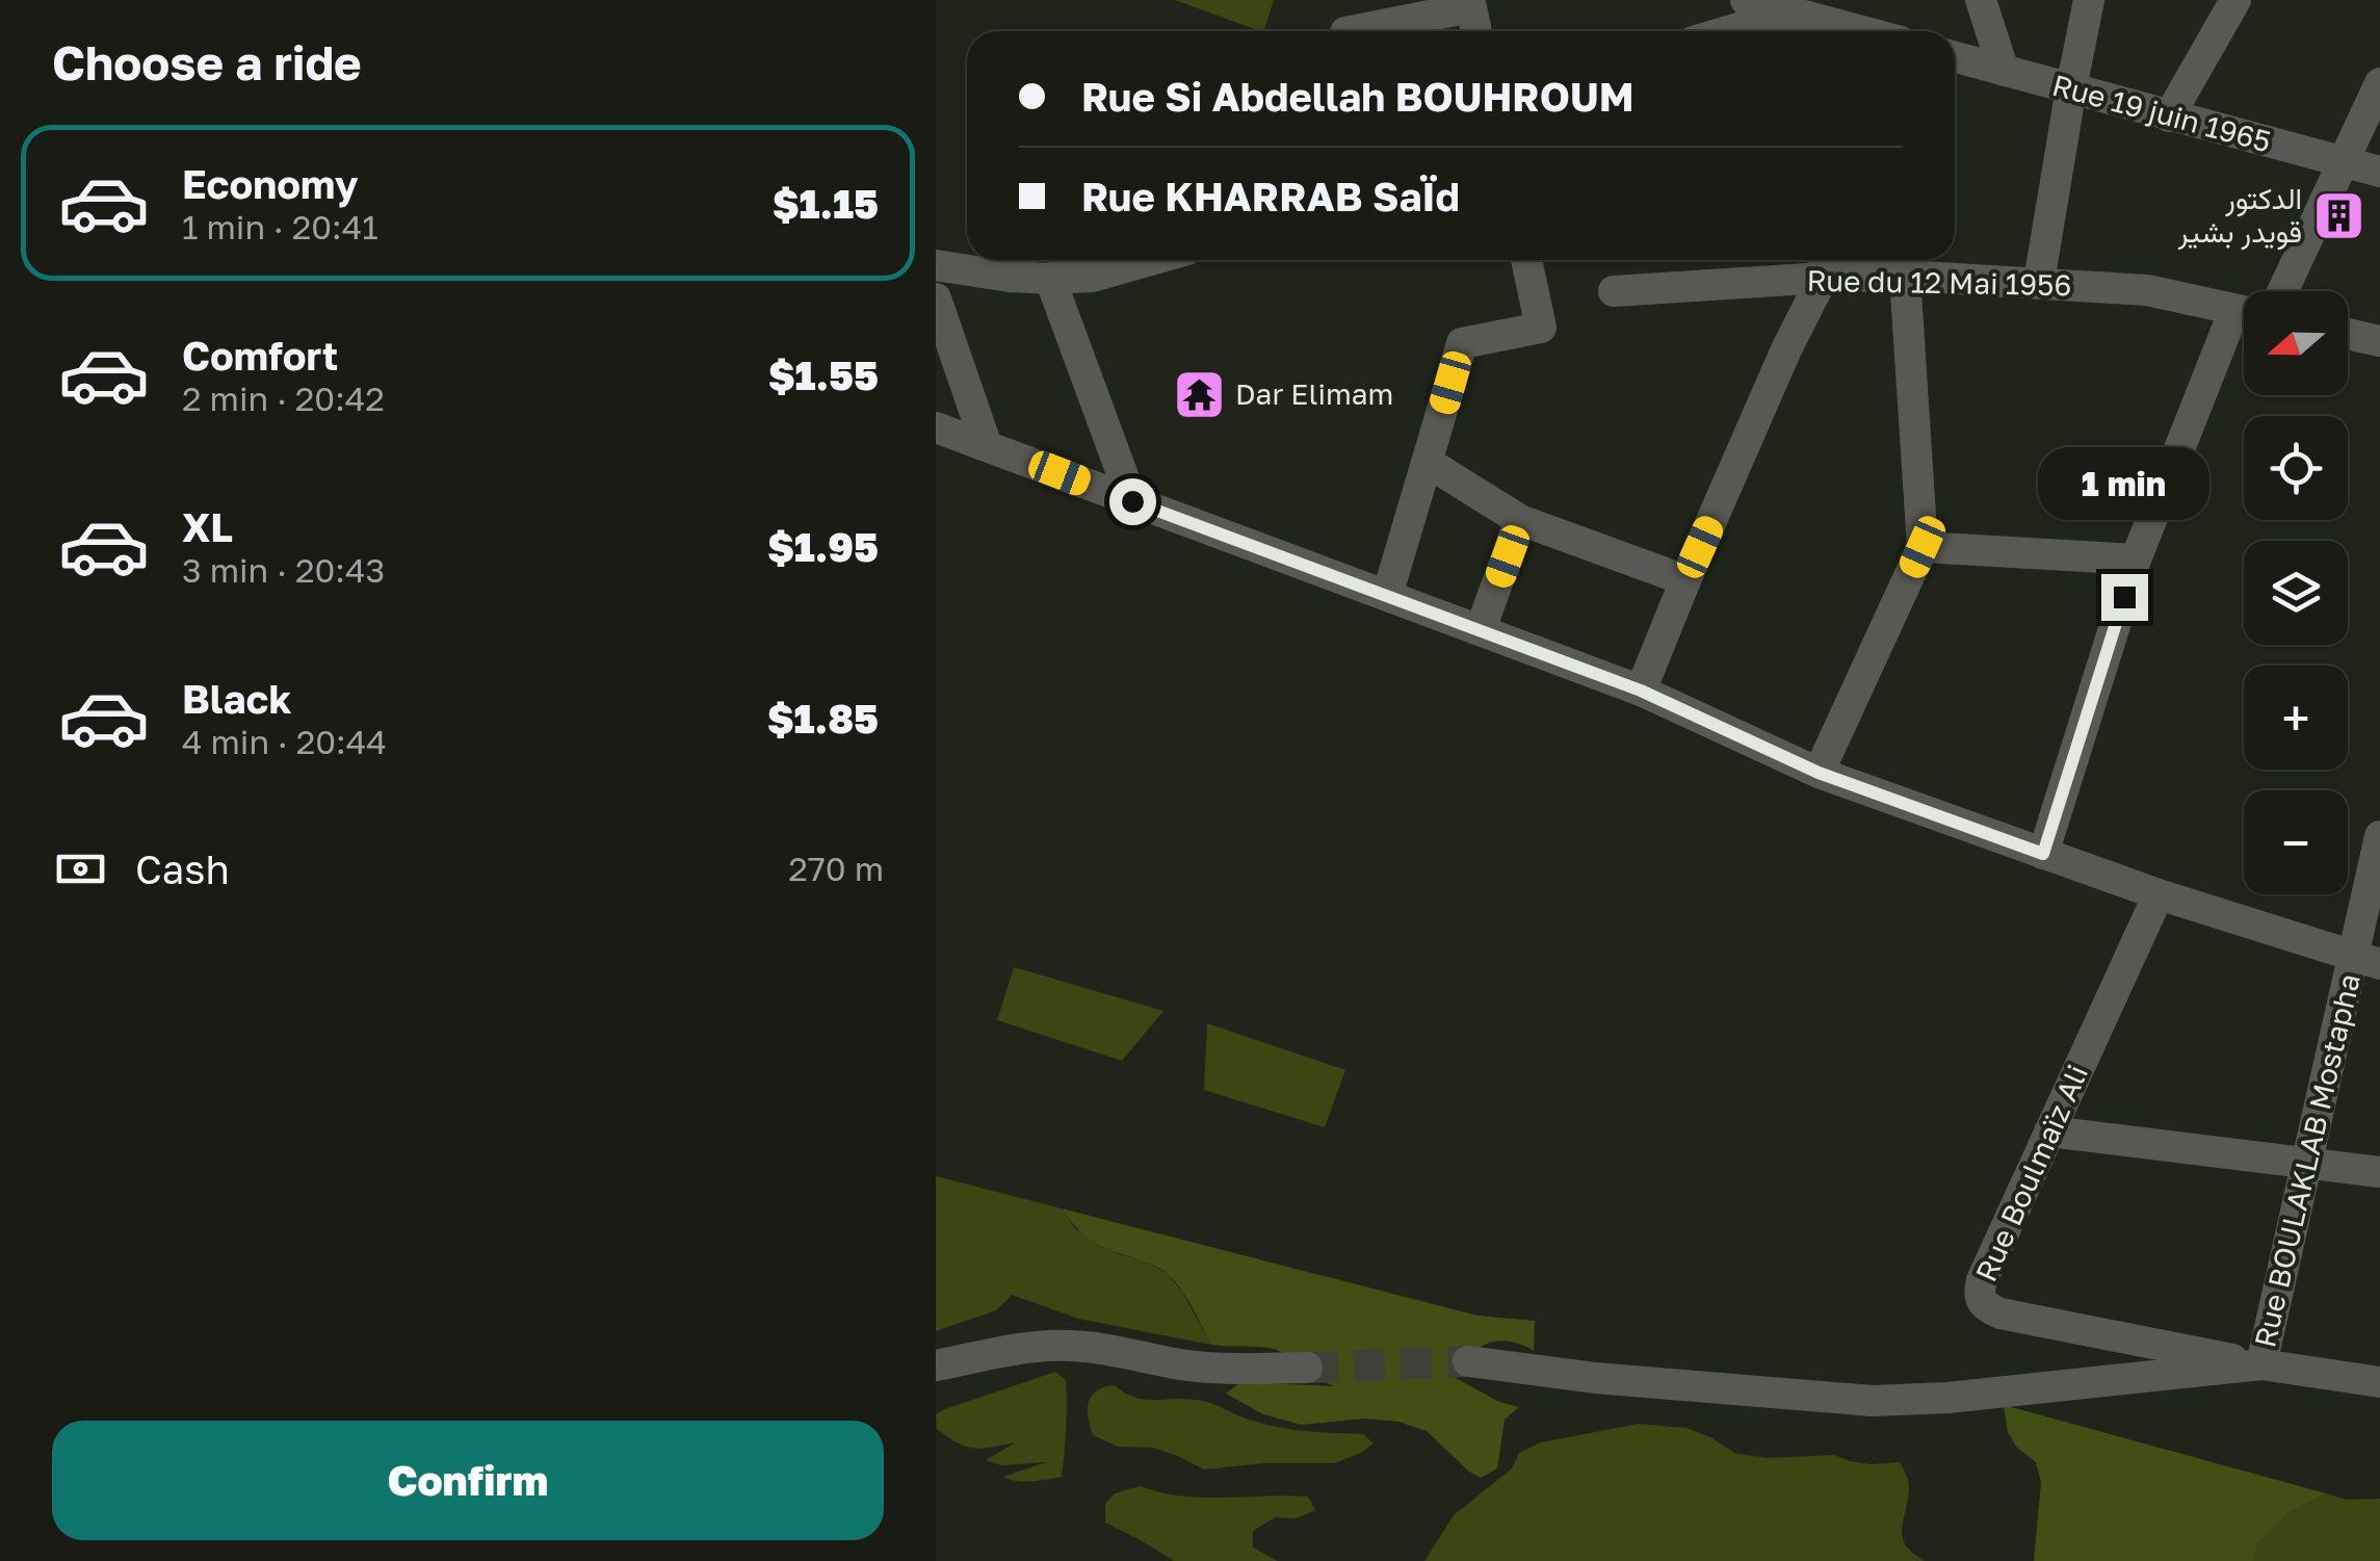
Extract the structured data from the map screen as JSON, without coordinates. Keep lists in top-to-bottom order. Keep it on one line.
{"streets":{"street":["Rue 19 juin 1965","Rue du 12 Mai 1956","Rue BOULAKLAB Mostapha","Rue Boulmaïz Ali"]},"crossings":[["Rue BOULAKLAB Mostapha","Rue Boulmaïz Ali"]],"places":{"building":["الدكتور قويدر بشير"],"temple":["Dar Elimam"]},"north":"left","page":{"heading":"Choose a ride","banner":["Rue Si Abdellah BOUHROUM","Rue KHARRAB SaÏd"],"list":[{"name":"Economy","note":"1 min · 20:41","value":"$1.15"},{"name":"Comfort","note":"2 min · 20:42","value":"$1.55"},{"name":"XL","note":"3 min · 20:43","value":"$1.95"},{"name":"Black","note":"4 min · 20:44","value":"$1.85"}],"map_buttons":["+","−"],"bubble":"1 min","pay":["Cash","270 m"],"buttons":"Confirm"}}
